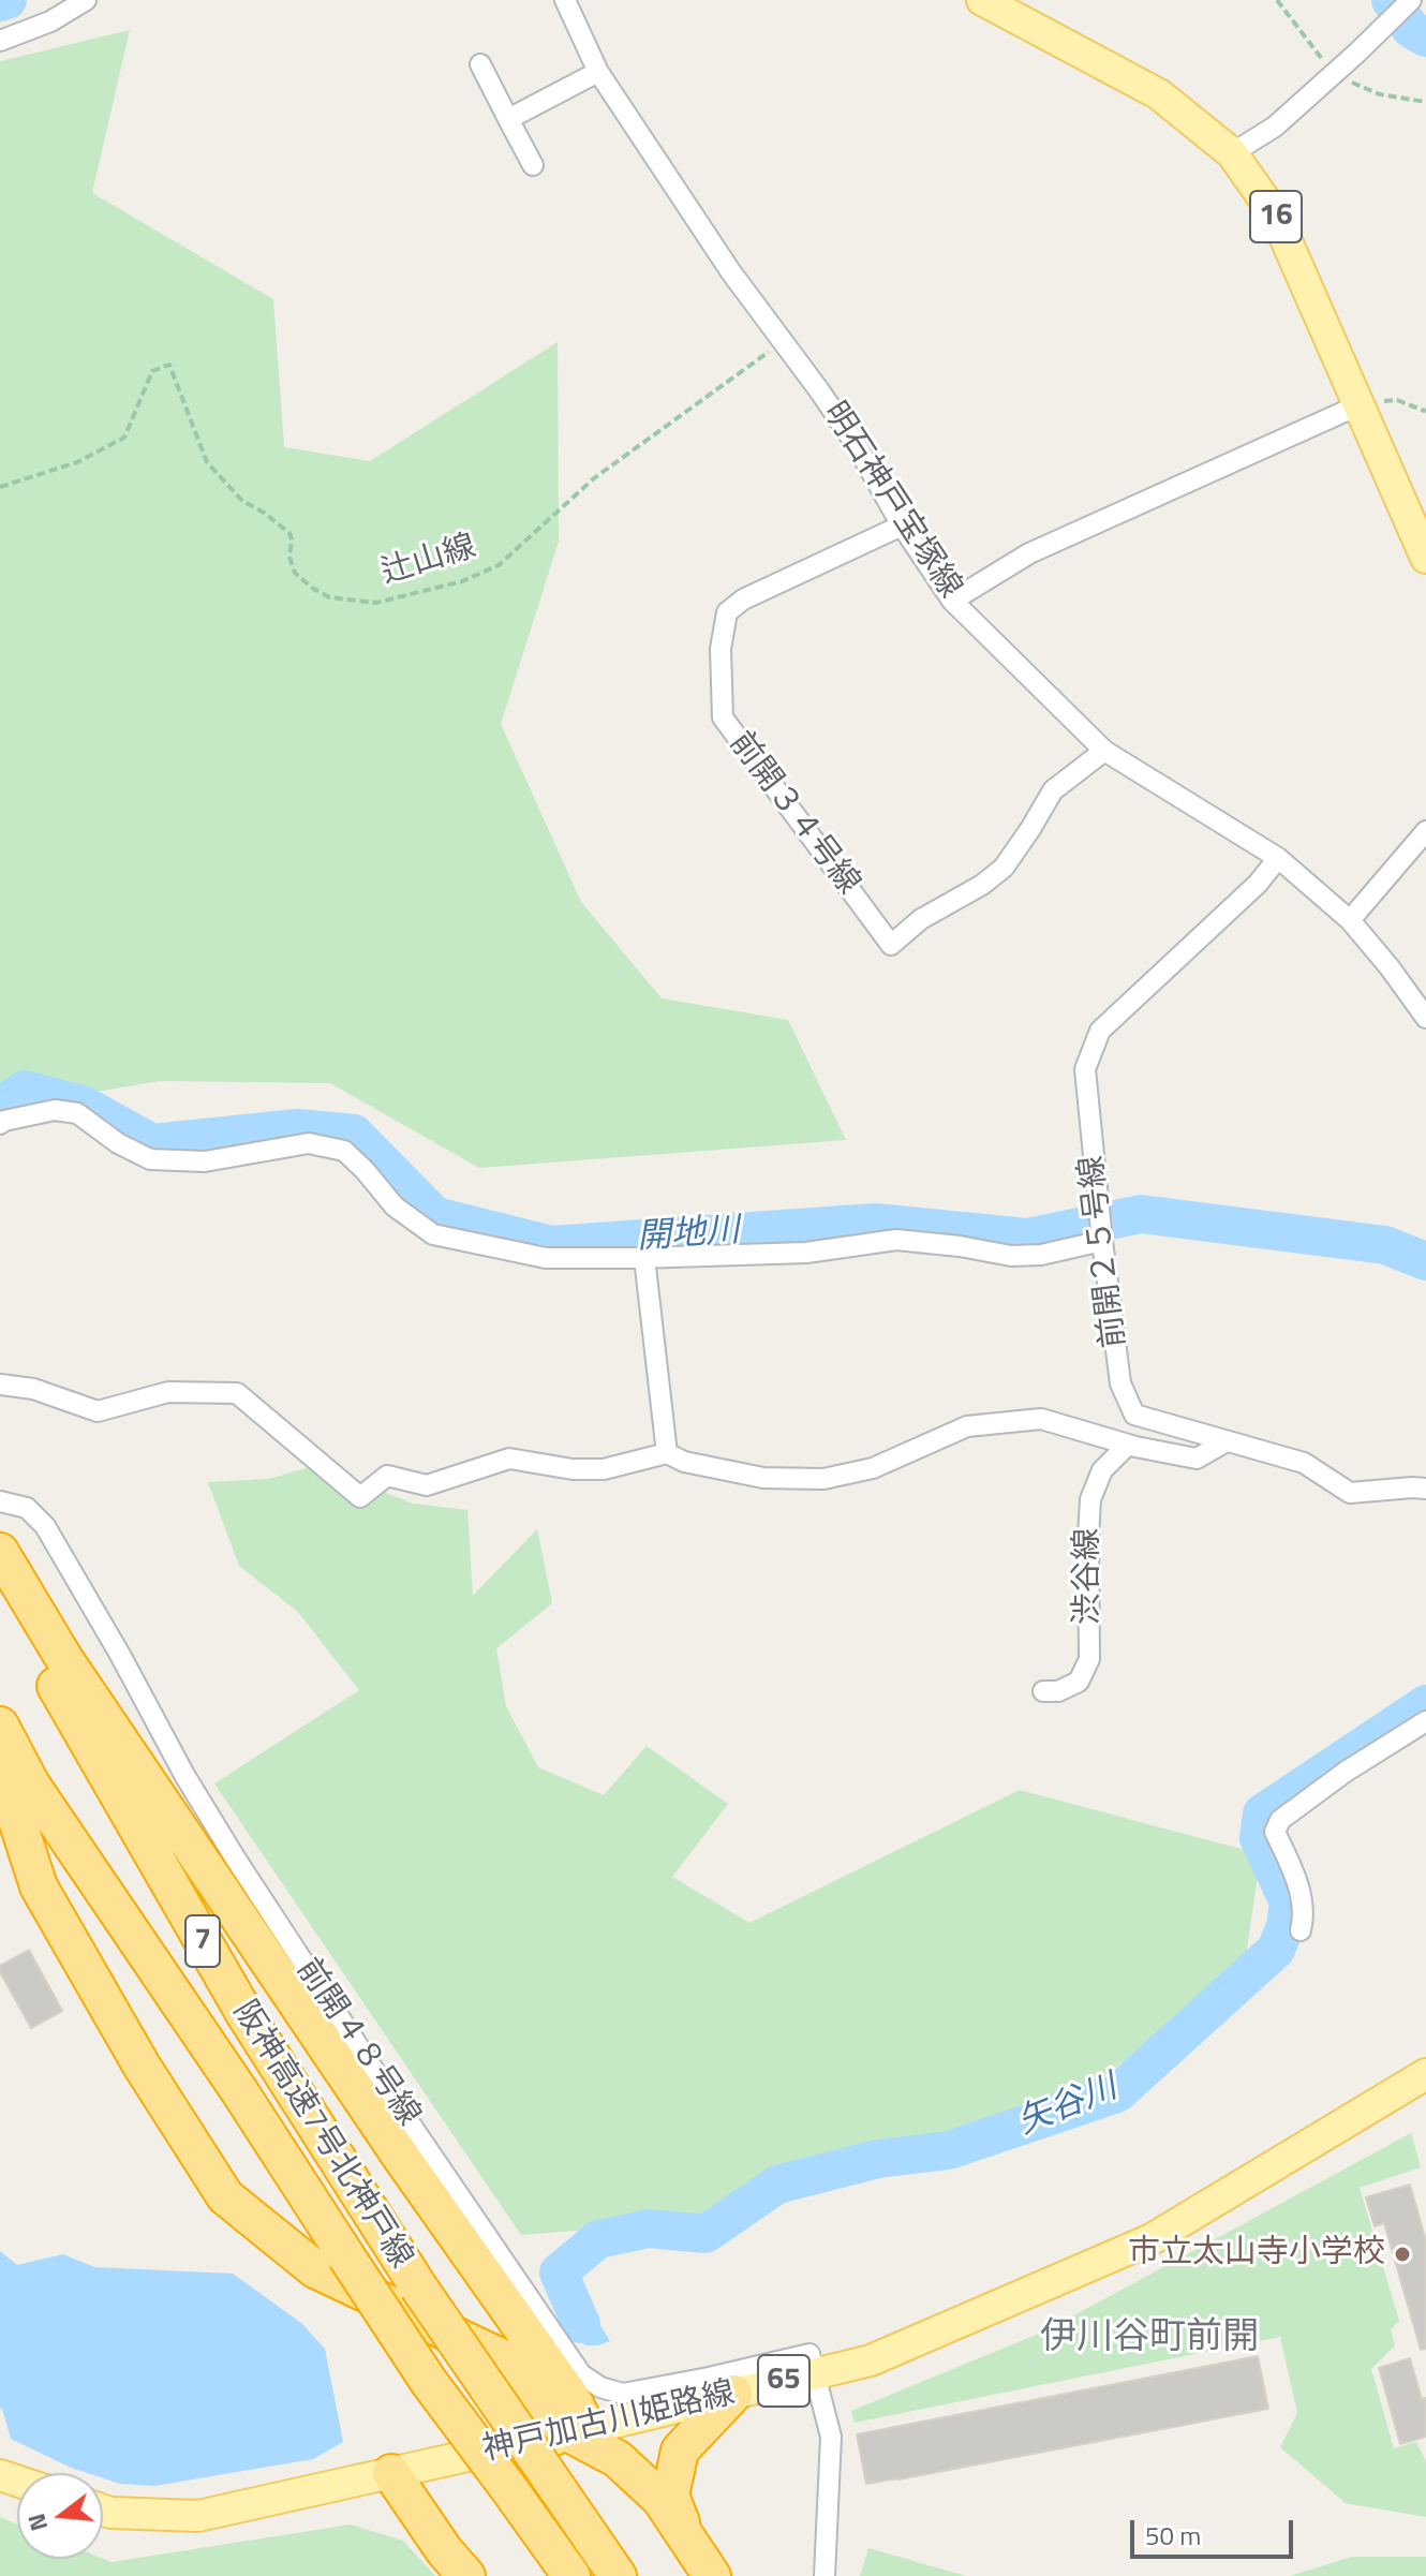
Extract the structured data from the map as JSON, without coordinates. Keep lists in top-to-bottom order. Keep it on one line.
{"streets":{"highway":["7","阪神高速7号北神戸線"],"main road":["16","65","神戸加古川姫路線"],"street":["明石神戸宝塚線","前開３４号線","前開２５号線","渋谷線","前開４８号線"],"path":["辻山線"]},"crossings":[["明石神戸宝塚線","辻山線"],["明石神戸宝塚線","前開３４号線"],["明石神戸宝塚線","前開２５号線"],["前開４８号線","神戸加古川姫路線"]],"districts":["伊川谷町前開"],"water":["開地川","矢谷川"],"places":["市立太山寺小学校"],"scale_bar":"50 m","north":"left"}
